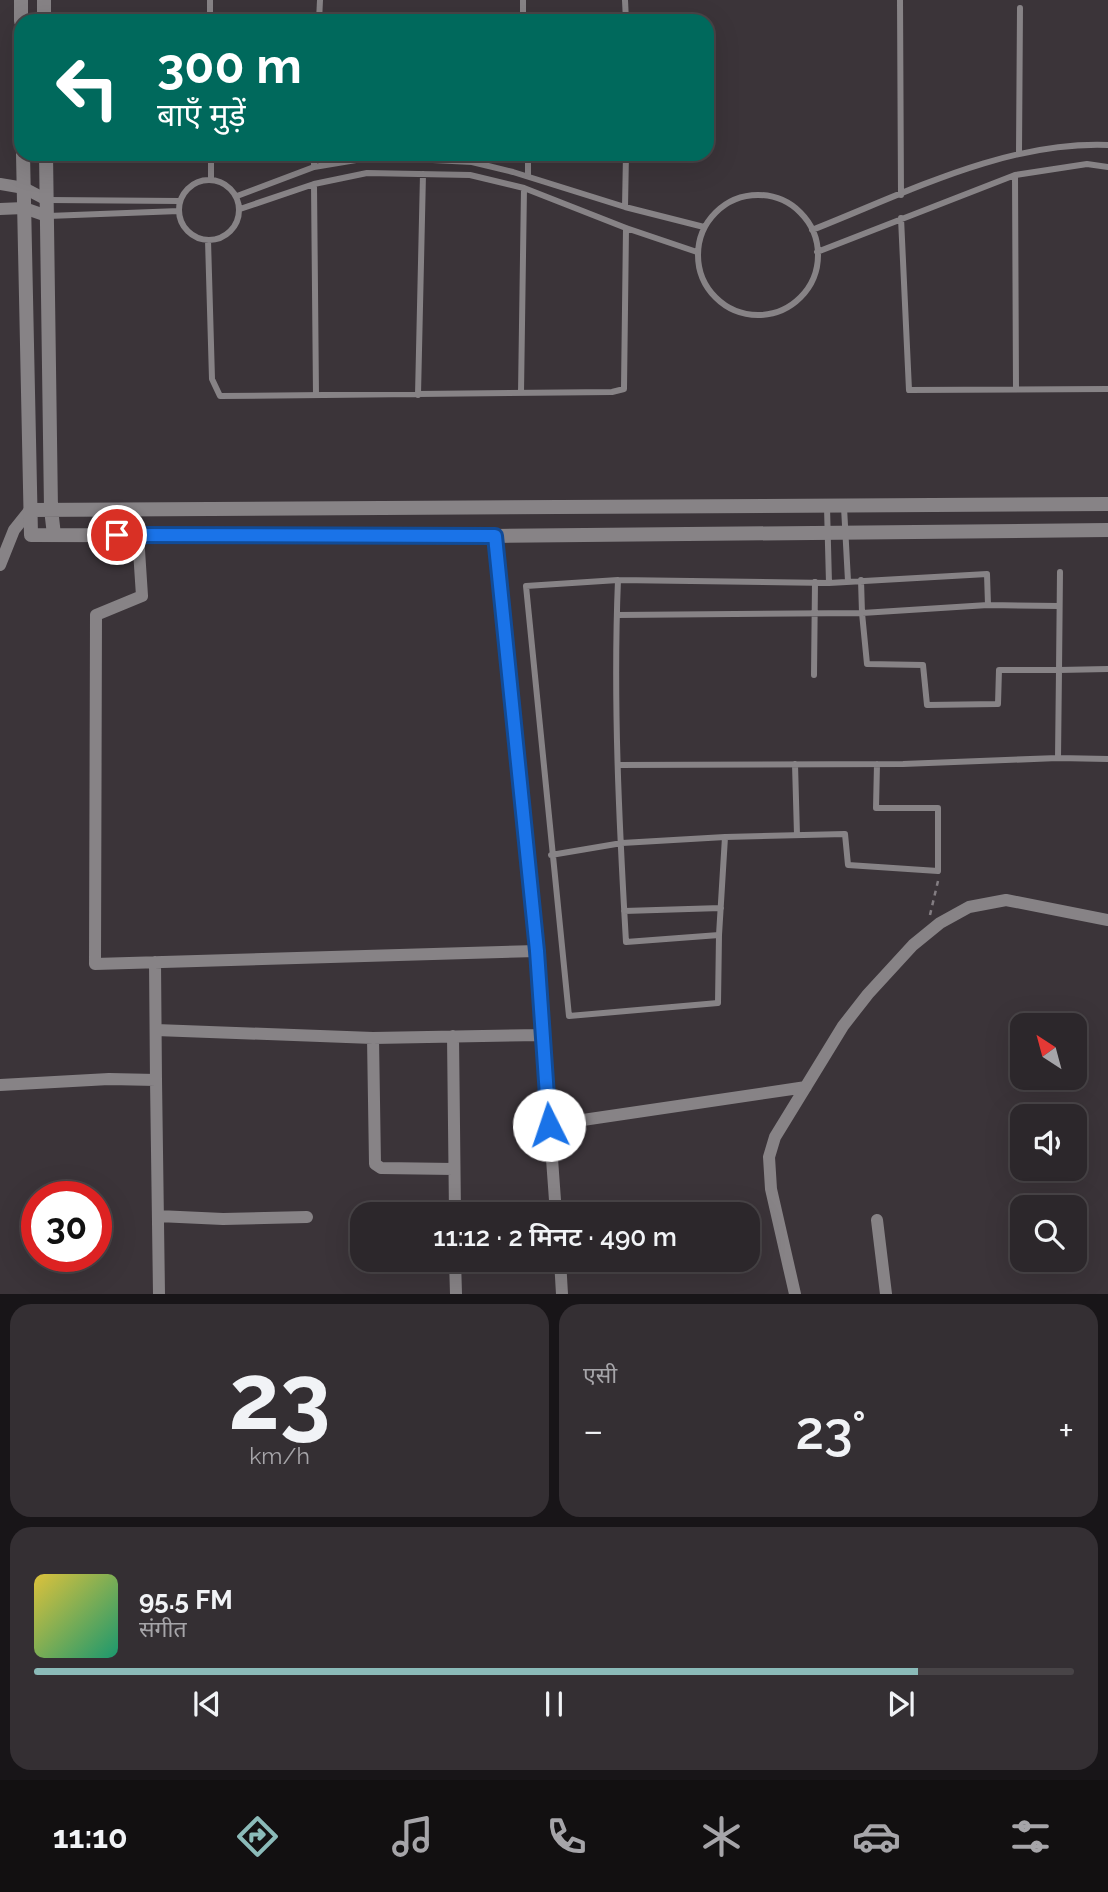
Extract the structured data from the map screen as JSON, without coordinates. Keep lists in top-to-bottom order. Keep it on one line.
{"north":"top left","page":{"turn":["300 m","बाएँ मुड़ें"],"limit":"30","trip":"11:12 · 2 मिनट · 490 m","tile":[["23","km/h"],"एसी"],"heat":["−","23°","+"],"song":["95.5 FM","संगीत"],"tabs":"11:10"}}
